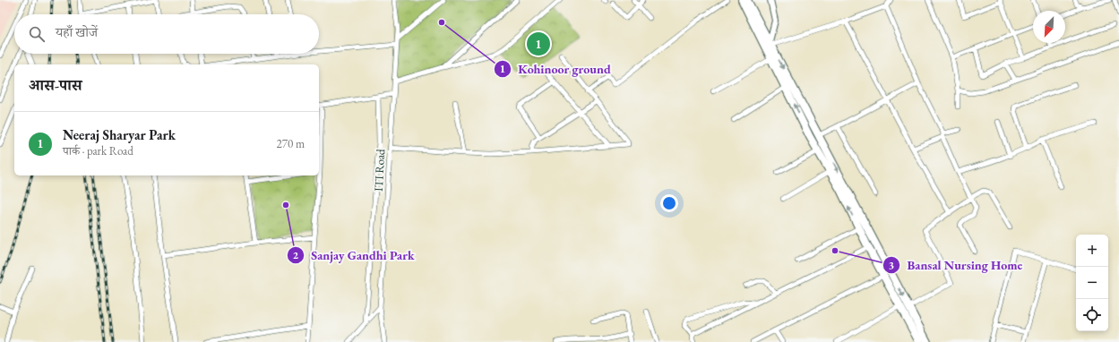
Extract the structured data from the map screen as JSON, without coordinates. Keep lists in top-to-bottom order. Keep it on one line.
{"streets":{"street":["ITI Road"]},"places":["Kohinoor ground","Sanjay Gandhi Park","Bansal Nursing Home"],"north":"bottom left","page":{"search":"यहाँ खोजें","pins":"1","heading":"आस-पास","list":[{"mark":"1","name":"Neeraj Sharyar Park","note":"पार्क · park Road","value":"270 m"}],"map_buttons":["+","−"]}}
